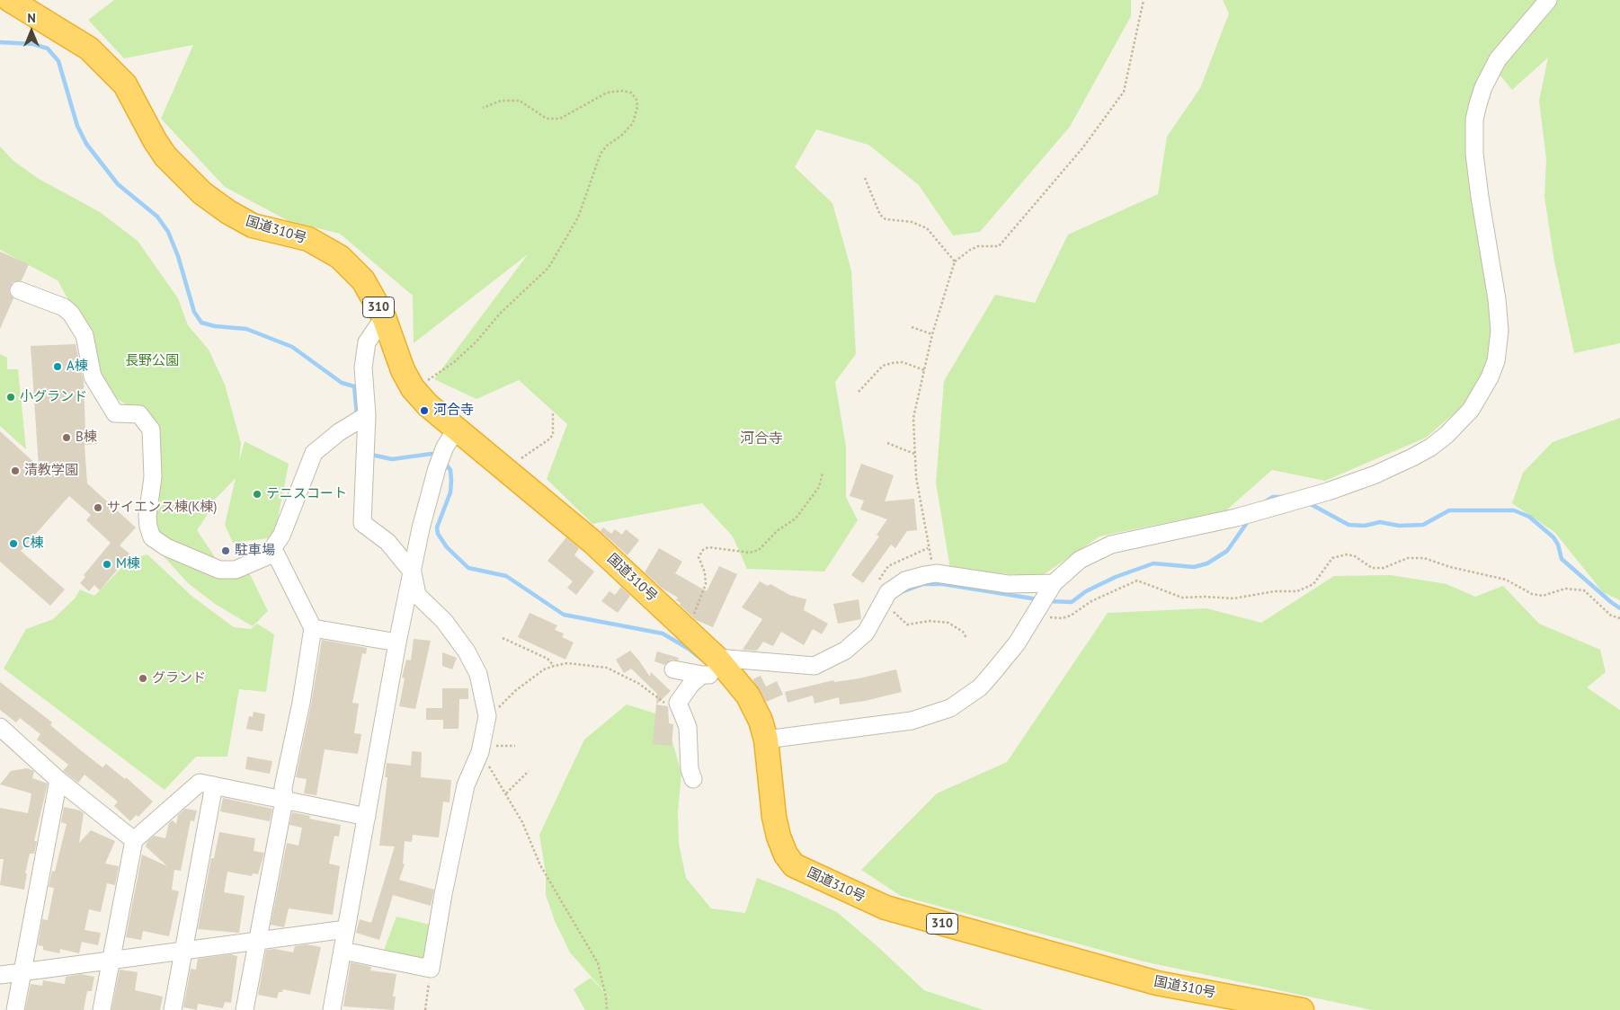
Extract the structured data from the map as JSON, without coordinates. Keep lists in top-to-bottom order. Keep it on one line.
{"streets":{"highway":["国道310号","310"]},"districts":["河合寺"],"parks":["長野公園"],"places":["A棟","小グランド","河合寺","B棟","清教学園","テニスコート","サイエンス棟(K棟)","C棟","駐車場","M棟","グランド"],"north":"top"}
